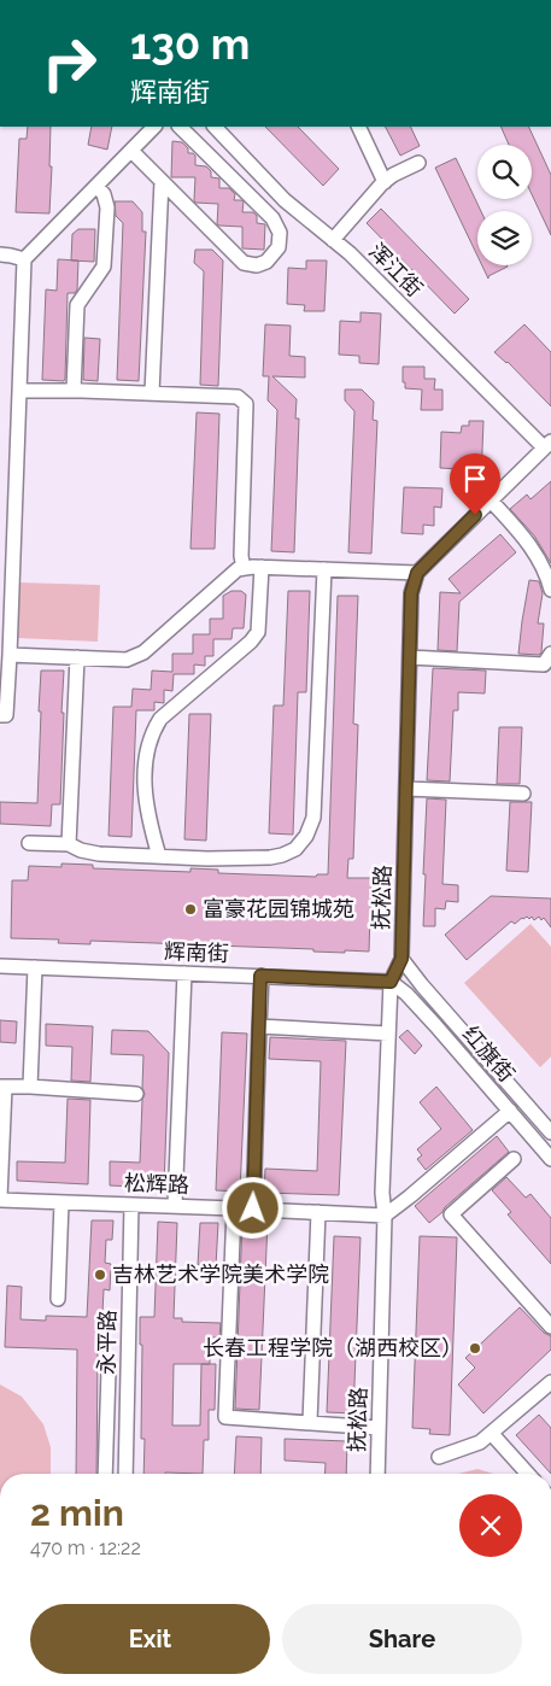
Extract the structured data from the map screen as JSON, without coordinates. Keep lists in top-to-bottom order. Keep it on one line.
{"streets":{"street":["浑江街","抚松路","辉南街","红旗街","松辉路","永平路"]},"crossings":[["抚松路","辉南街"],["抚松路","红旗街"],["抚松路","松辉路"],["辉南街","红旗街"],["松辉路","永平路"]],"places":["富豪花园锦城苑","吉林艺术学院美术学院","长春工程学院（湖西校区）"],"page":{"turn":["130 m","辉南街"],"heading":["2 min","470 m · 12:22"],"buttons":["Exit","Share"]}}
